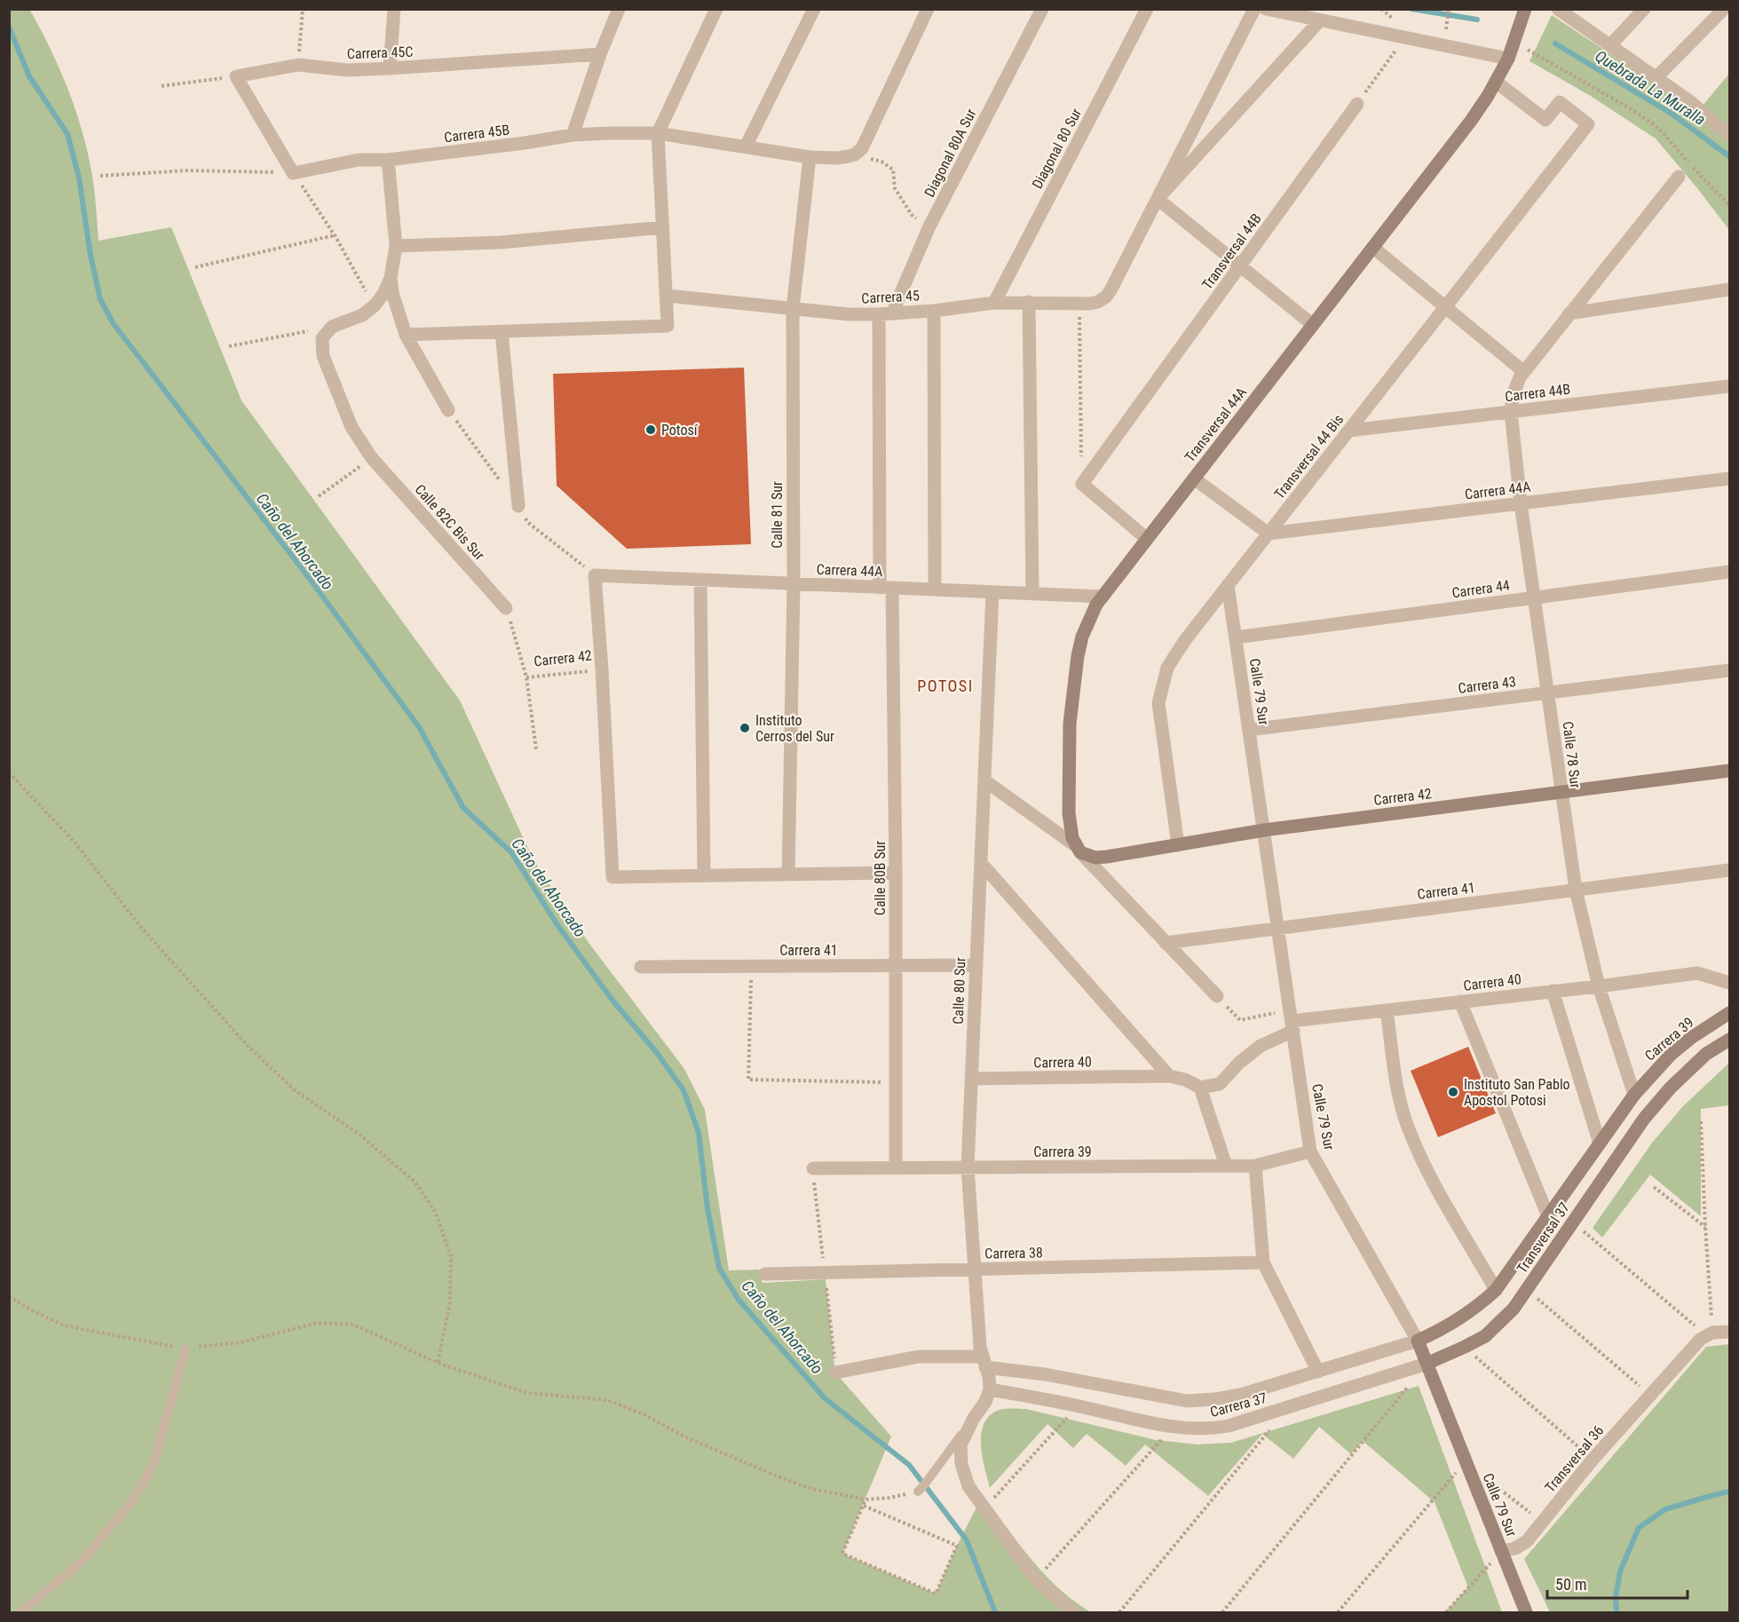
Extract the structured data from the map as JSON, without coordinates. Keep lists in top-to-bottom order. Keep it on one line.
{"streets":{"street":["Carrera 45C","Carrera 45B","Diagonal 80 Sur","Diagonal 80A Sur","Transversal 44B","Carrera 45","Carrera 44B","Transversal 44A","Transversal 44 Bis","Carrera 44A","Calle 81 Sur","Calle 82C Bis Sur","Carrera 44","Carrera 42","Carrera 43","Calle 79 Sur","Calle 78 Sur","Calle 80B Sur","Carrera 41","Carrera 40","Calle 80 Sur","Carrera 39","Transversal 37","Carrera 38","Carrera 37","Transversal 36"]},"crossings":[["Carrera 45B","Calle 81 Sur"],["Diagonal 80 Sur","Carrera 45"],["Diagonal 80A Sur","Carrera 45"],["Diagonal 80A Sur","Calle 80B Sur"],["Carrera 45","Calle 81 Sur"],["Carrera 45","Calle 80B Sur"],["Carrera 44B","Transversal 44 Bis"],["Carrera 44B","Calle 78 Sur"],["Transversal 44A","Transversal 44 Bis"],["Transversal 44A","Carrera 44A"],["Transversal 44A","Carrera 42"],["Transversal 44 Bis","Carrera 44A"],["Transversal 44 Bis","Carrera 42"],["Transversal 44 Bis","Calle 79 Sur"],["Carrera 44A","Calle 81 Sur"],["Carrera 44A","Carrera 42"],["Carrera 44A","Calle 78 Sur"],["Carrera 44A","Calle 80B Sur"],["Carrera 44A","Calle 80 Sur"],["Carrera 44","Calle 79 Sur"],["Carrera 44","Calle 78 Sur"],["Carrera 42","Calle 79 Sur"],["Carrera 42","Calle 78 Sur"],["Carrera 43","Calle 79 Sur"],["Carrera 43","Calle 78 Sur"],["Calle 79 Sur","Carrera 41"],["Calle 79 Sur","Carrera 40"],["Calle 79 Sur","Carrera 39"],["Calle 79 Sur","Transversal 37"],["Calle 79 Sur","Carrera 37"],["Calle 79 Sur","Transversal 36"],["Calle 78 Sur","Carrera 41"],["Calle 78 Sur","Carrera 40"],["Calle 78 Sur","Carrera 39"],["Calle 78 Sur","Transversal 37"],["Calle 80B Sur","Carrera 41"],["Calle 80B Sur","Carrera 39"],["Carrera 41","Calle 80 Sur"],["Carrera 40","Calle 80 Sur"],["Calle 80 Sur","Carrera 39"],["Calle 80 Sur","Carrera 38"],["Calle 80 Sur","Carrera 37"],["Carrera 39","Transversal 37"],["Transversal 37","Carrera 37"]],"districts":["POTOSI"],"water":["Quebrada La Muralla","Caño del Ahorcado"],"places":["Potosí","Instituto Cerros del Sur","Instituto San Pablo Apostol Potosi"],"scale_bar":"50 m"}
